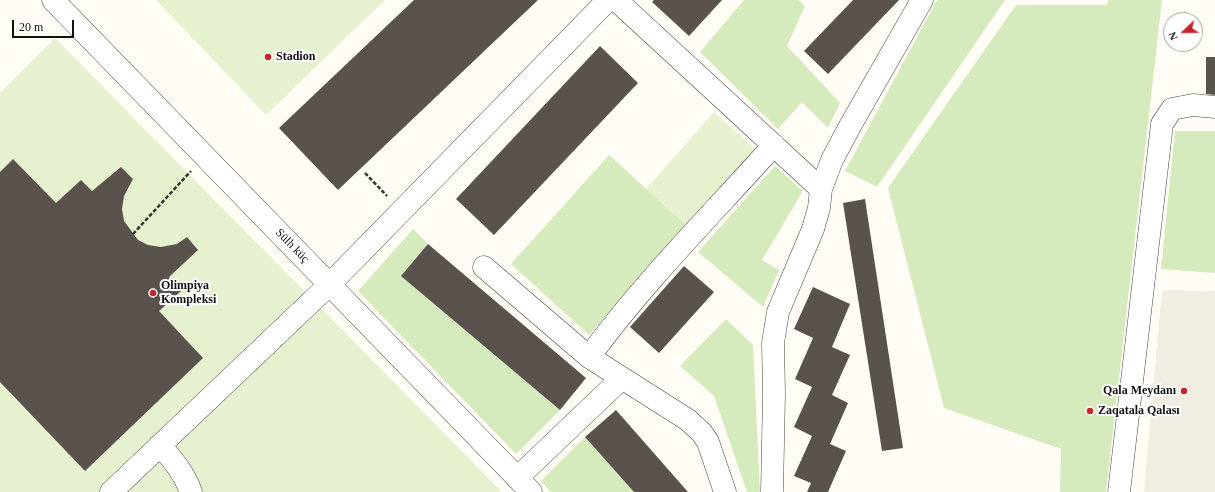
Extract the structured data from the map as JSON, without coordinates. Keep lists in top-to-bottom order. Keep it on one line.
{"streets":{"street":["Sülh küç"]},"places":["Stadion","Olimpiya Kompleksi","Qala Meydanı","Zaqatala Qalası"],"scale_bar":"20 m","north":"left"}
